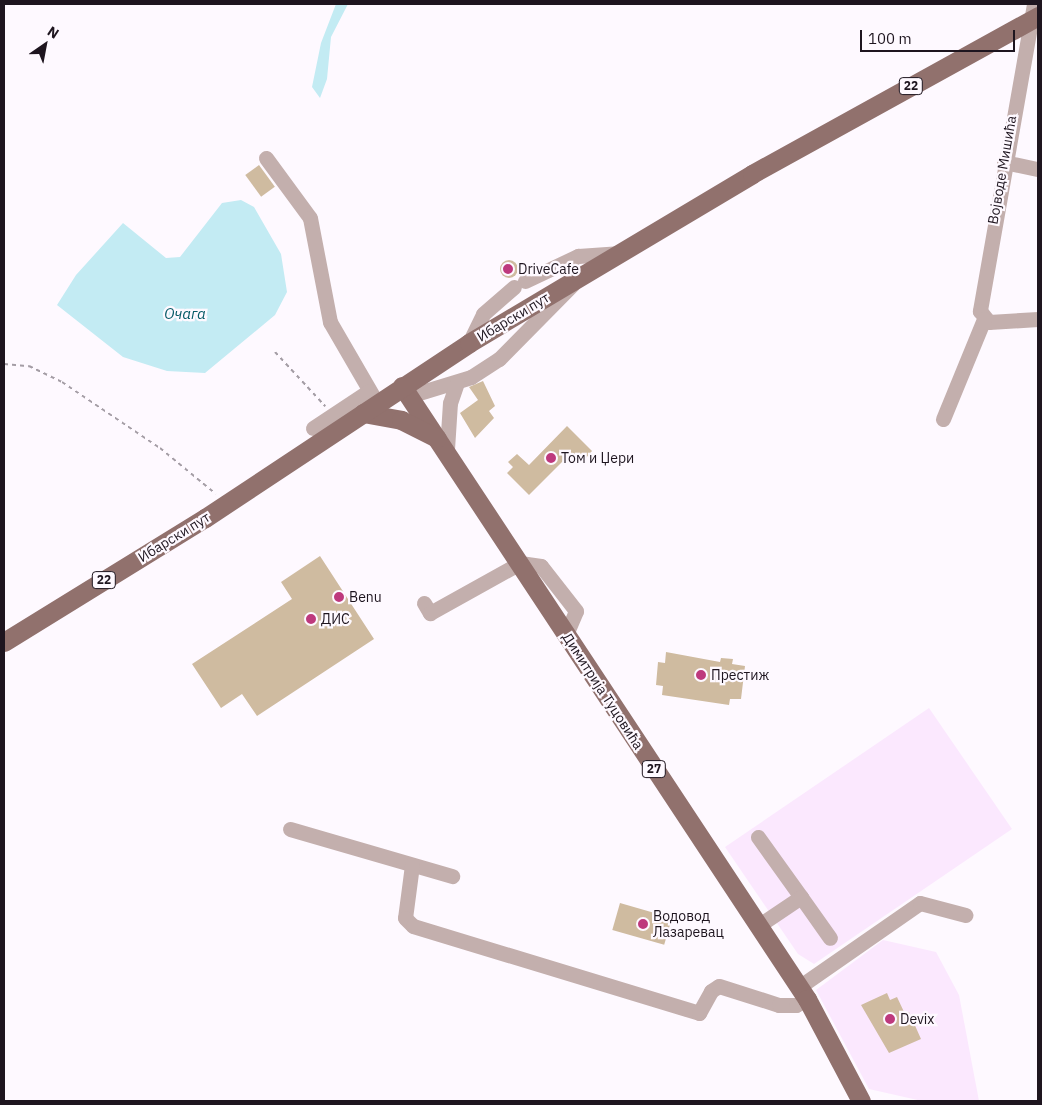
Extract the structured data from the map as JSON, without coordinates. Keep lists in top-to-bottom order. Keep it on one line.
{"streets":{"main road":["22","Ибарски пут","Димитрија Туцовића","27"],"street":["Војводе Мишића"]},"crossings":[["Војводе Мишића","Ибарски пут"],["Ибарски пут","Димитрија Туцовића"]],"water":["Очага"],"places":["DriveCafe","Том и Џери","Benu","ДИС","Престиж","Водовод Лазаревац","Devix"],"scale_bar":"100 m","north":"top right"}
